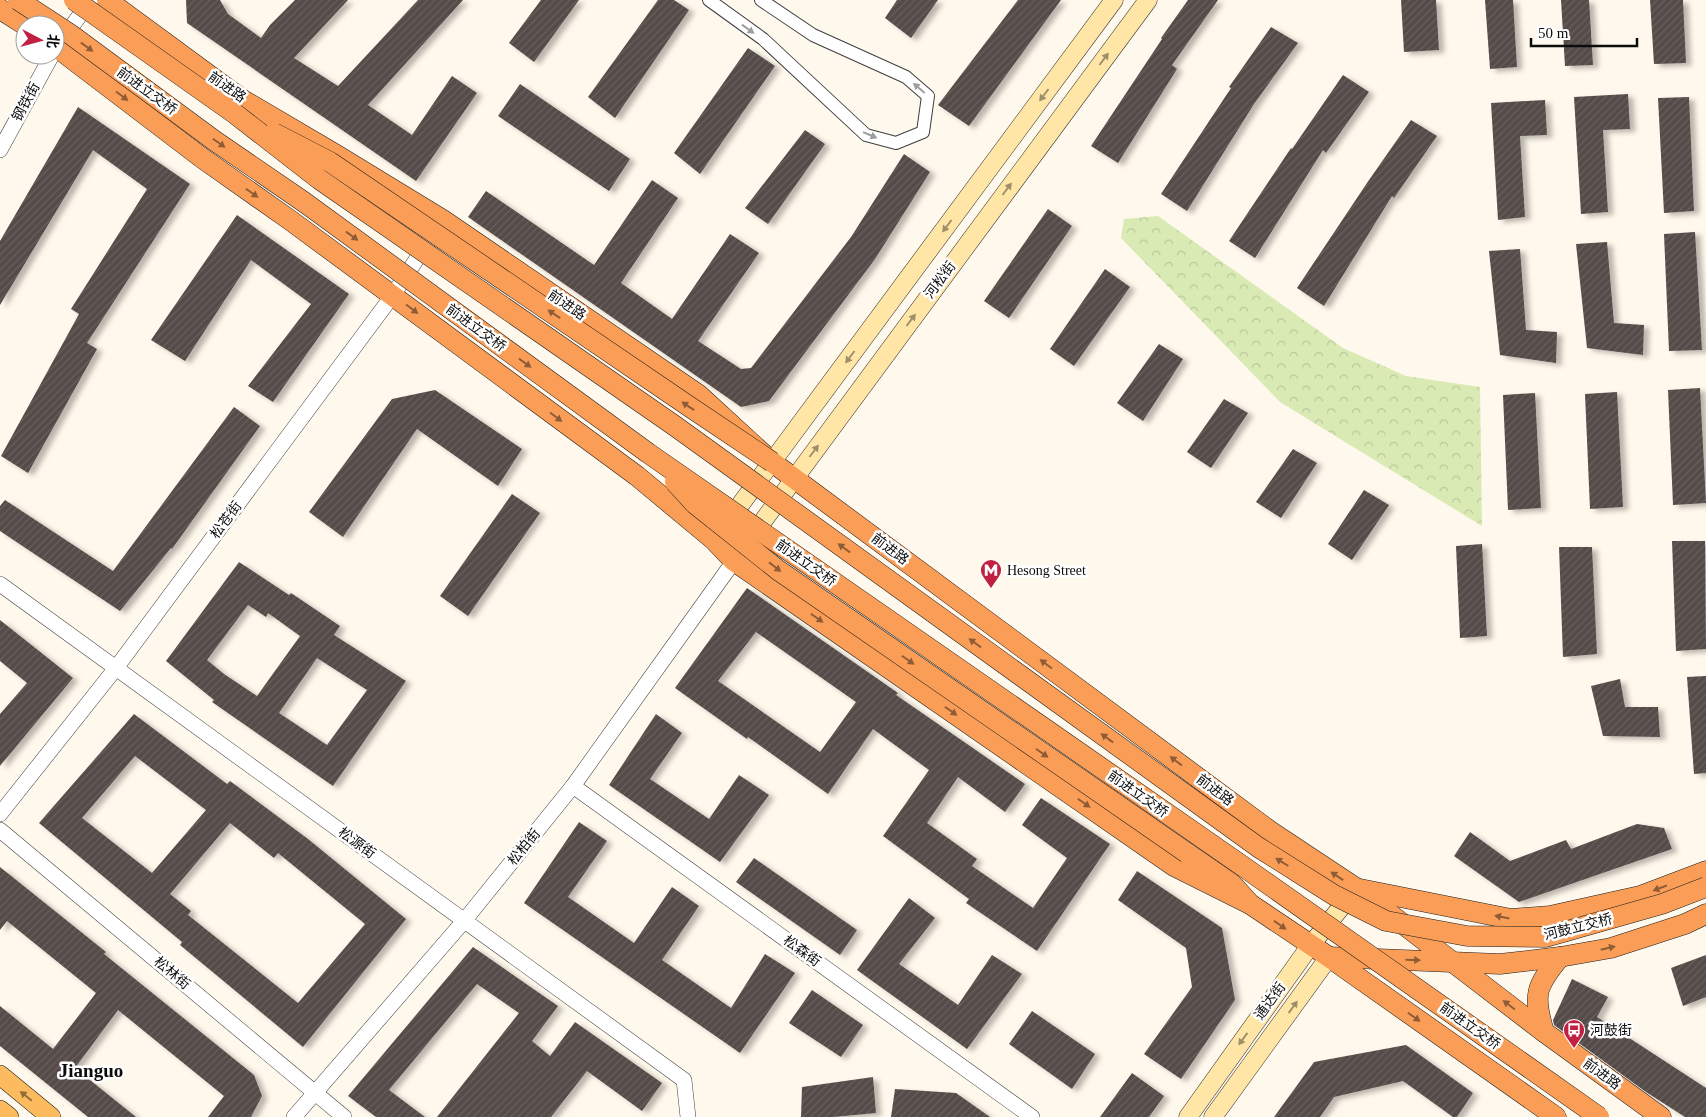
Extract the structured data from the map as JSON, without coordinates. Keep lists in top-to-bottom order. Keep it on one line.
{"streets":{"highway":["前进路","前进立交桥","河鼓立交桥"],"main road":["河松街","通达街"],"street":["钢铁街","松苍街","松源街","松柏街","松森街","松林街"]},"crossings":[["前进路","河松街"],["前进路","松苍街"],["前进路","通达街"],["前进立交桥","河鼓立交桥"],["河松街","松柏街"],["松苍街","松源街"],["松源街","松柏街"],["松柏街","松森街"],["松柏街","松林街"]],"districts":["Jianguo"],"places":{"metro station":["Hesong Street"],"bus stop":["河鼓街"]},"scale_bar":"50 m","north":"right"}
